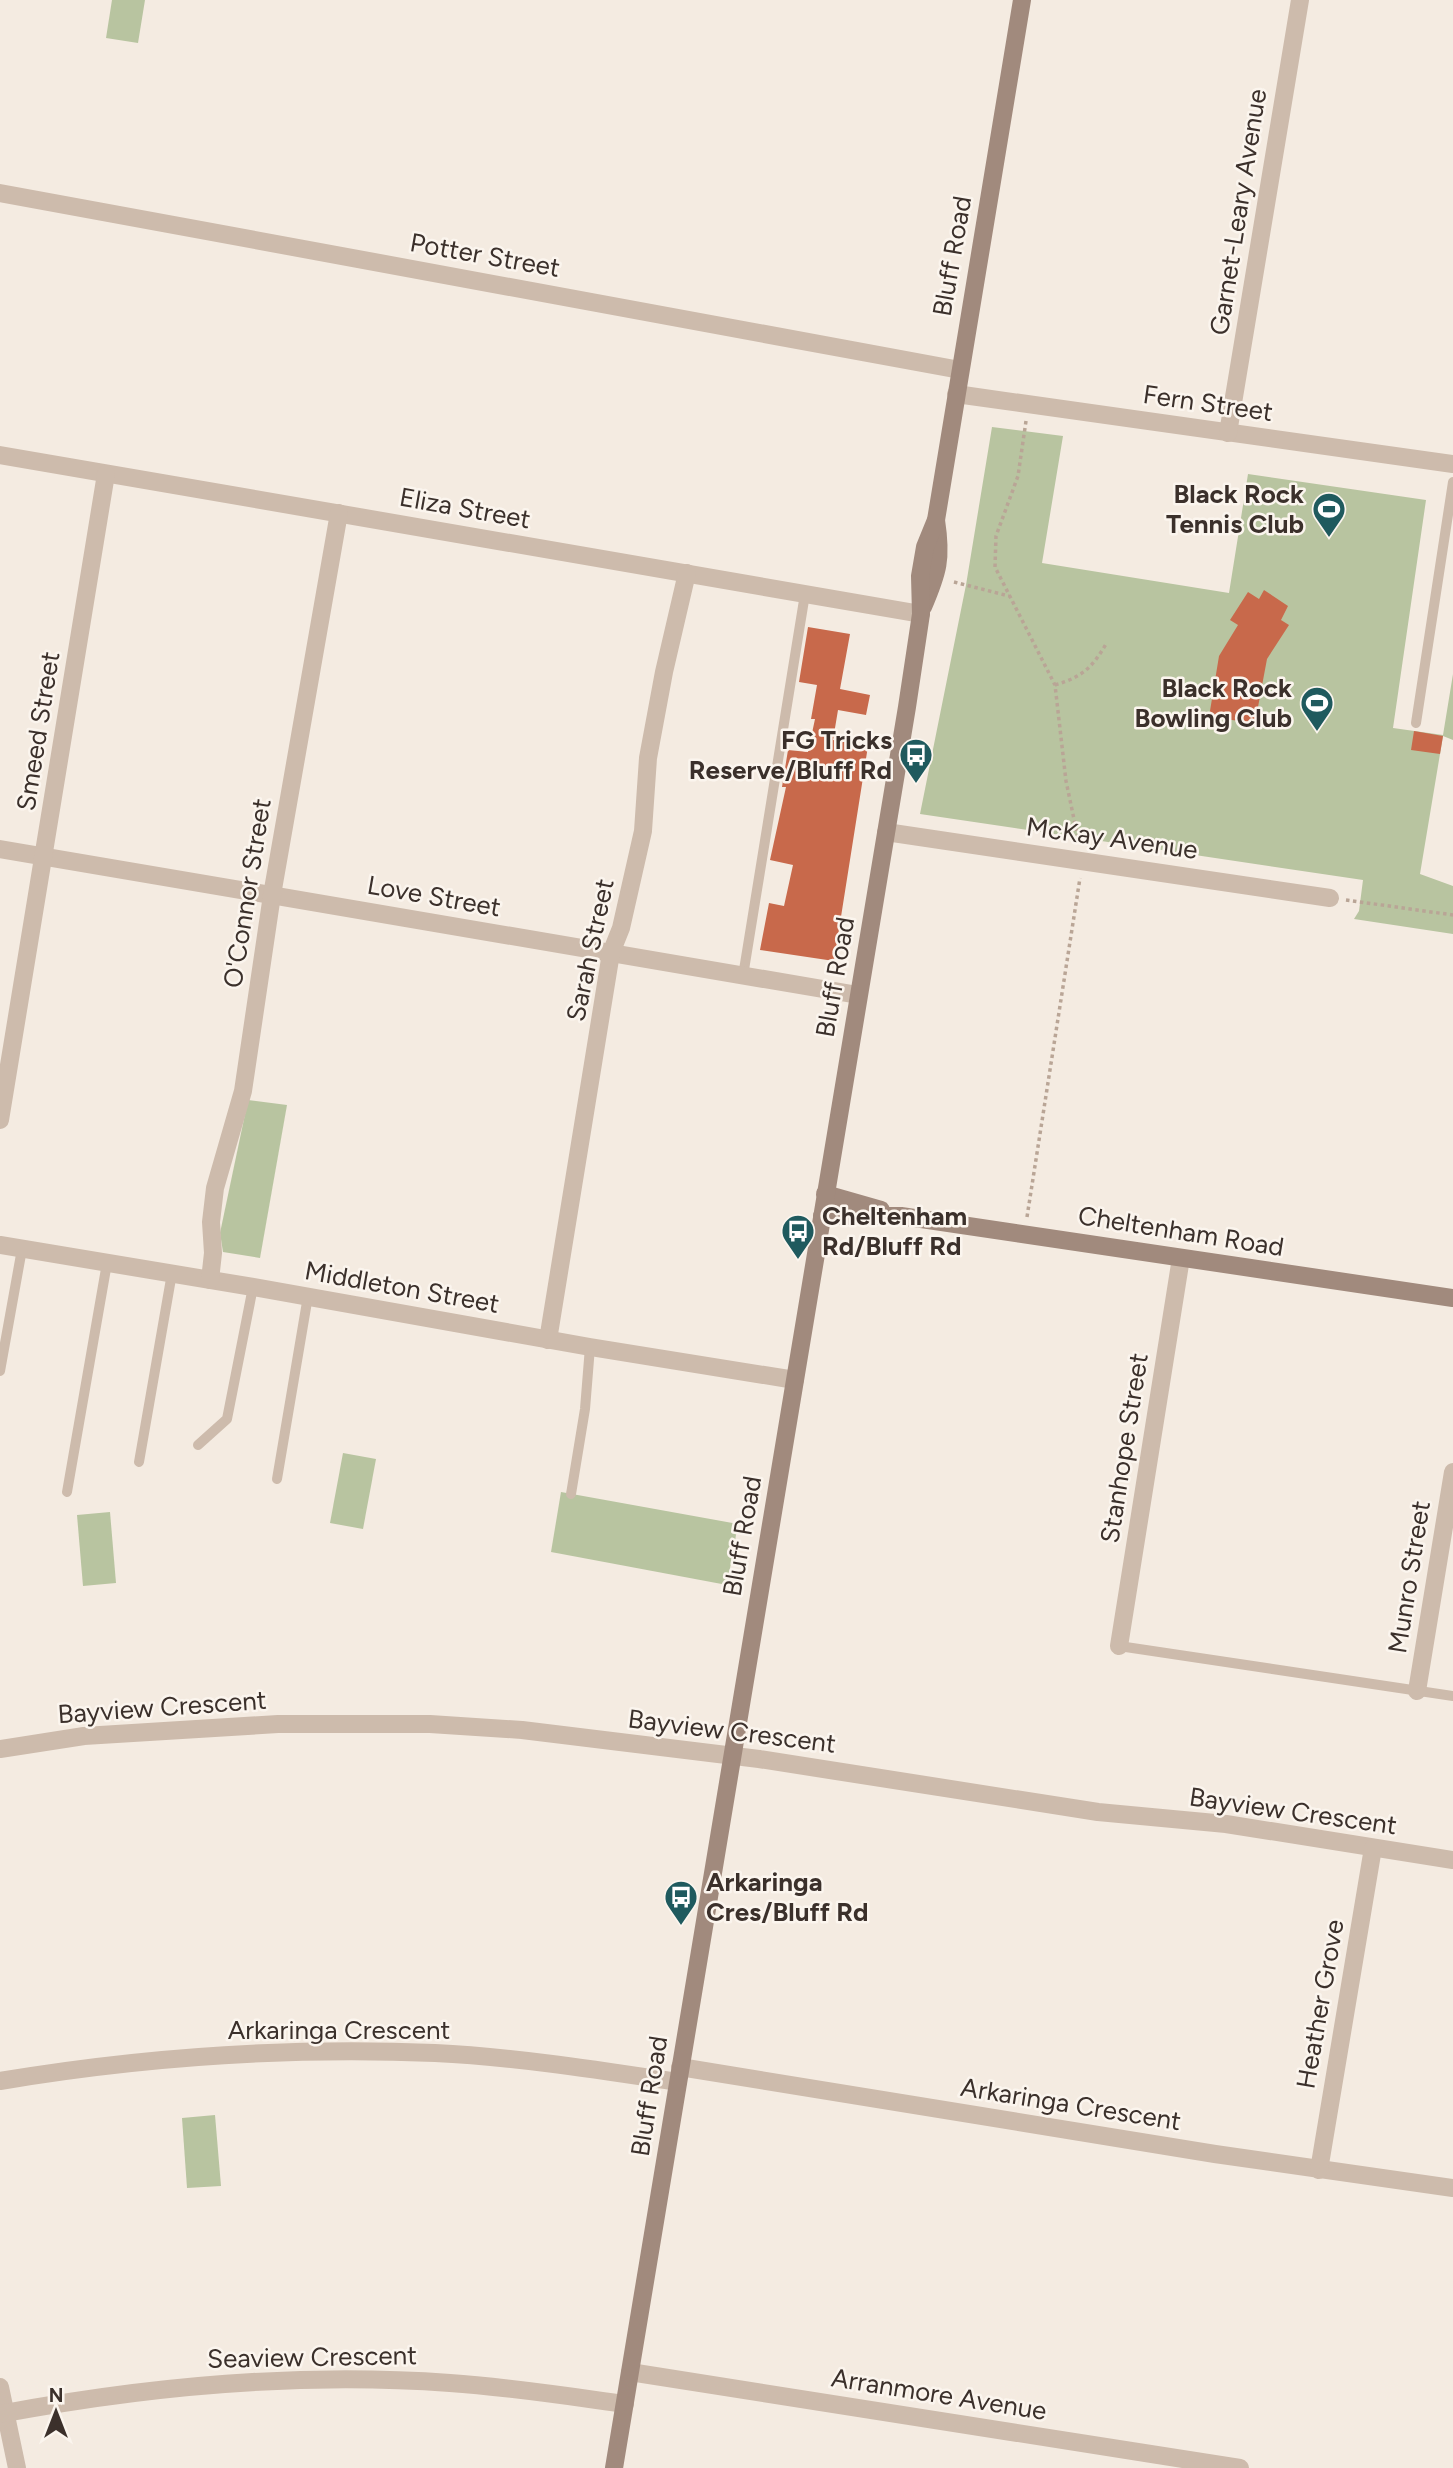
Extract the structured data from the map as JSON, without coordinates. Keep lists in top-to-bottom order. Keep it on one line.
{"streets":{"main road":["Bluff Road","Cheltenham Road"],"street":["Garnet-Leary Avenue","Potter Street","Fern Street","Eliza Street","Smeed Street","McKay Avenue","O'Connor Street","Love Street","Sarah Street","Middleton Street","Stanhope Street","Munro Street","Bayview Crescent","Heather Grove","Arkaringa Crescent","Seaview Crescent","Arranmore Avenue"]},"crossings":[["Garnet-Leary Avenue","Fern Street"],["Potter Street","Bluff Road"],["Bluff Road","Fern Street"],["Bluff Road","Eliza Street"],["Bluff Road","McKay Avenue"],["Bluff Road","Love Street"],["Bluff Road","Cheltenham Road"],["Bluff Road","Middleton Street"],["Bluff Road","Bayview Crescent"],["Bluff Road","Arkaringa Crescent"],["Bluff Road","Seaview Crescent"],["Bluff Road","Arranmore Avenue"],["Eliza Street","Smeed Street"],["Eliza Street","O'Connor Street"],["Eliza Street","Sarah Street"],["Smeed Street","Love Street"],["O'Connor Street","Love Street"],["O'Connor Street","Middleton Street"],["Love Street","Sarah Street"],["Sarah Street","Middleton Street"],["Cheltenham Road","Stanhope Street"],["Bayview Crescent","Heather Grove"],["Heather Grove","Arkaringa Crescent"]],"places":{"sports":["Black Rock Tennis Club","Black Rock Bowling Club"],"bus stop":["FG Tricks Reserve/Bluff Rd","Cheltenham Rd/Bluff Rd","Arkaringa Cres/Bluff Rd"]},"north":"top"}
